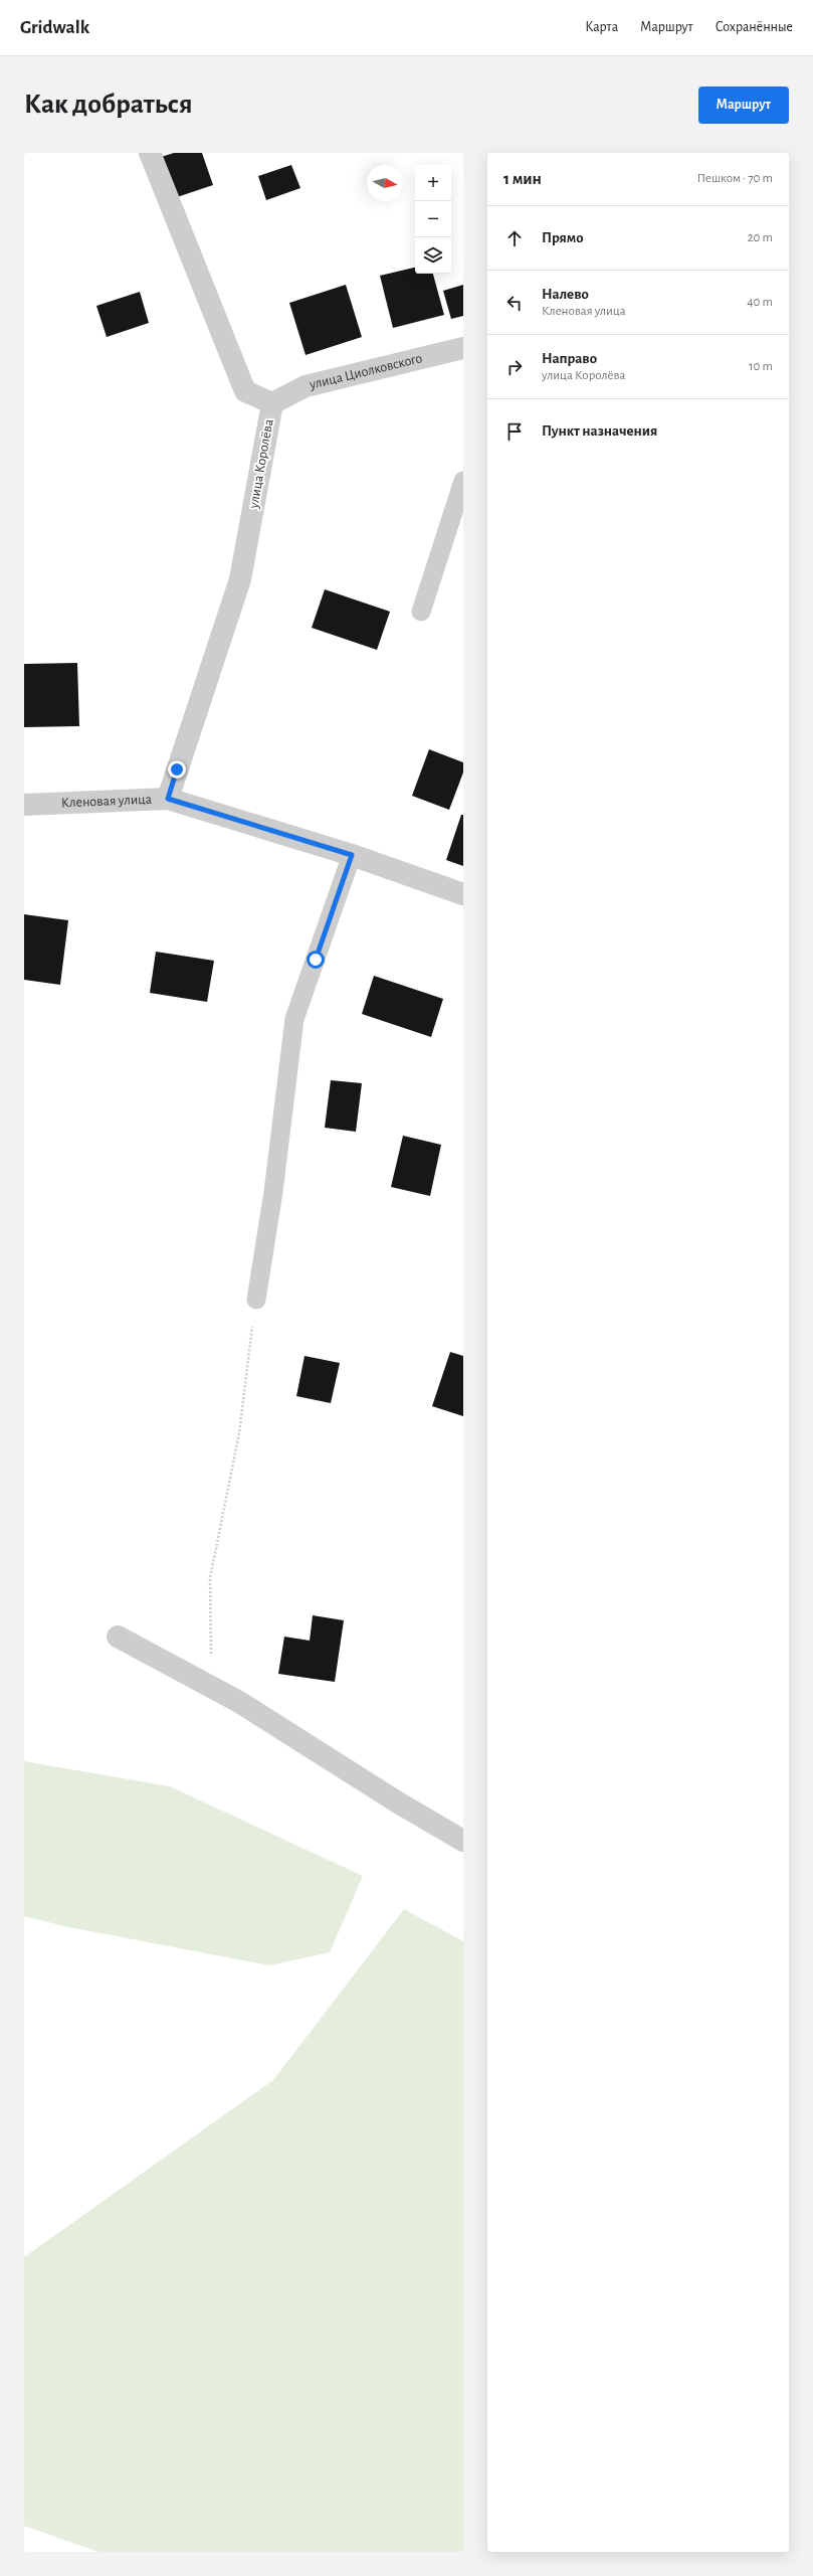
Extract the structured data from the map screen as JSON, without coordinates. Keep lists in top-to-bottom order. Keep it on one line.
{"streets":{"street":["улица Циолковского","улица Королёва","Кленовая улица"]},"crossings":[["улица Циолковского","улица Королёва"],["улица Королёва","Кленовая улица"]],"north":"right","page":{"header":"Gridwalk","nav":["Карта","Маршрут","Сохранённые"],"buttons":"Маршрут","title":"Как добраться","heading":["1 мин","Пешком · 70 m"],"map_buttons":["+","−"],"list":[["Прямо","20 m"],["Налево","Кленовая улица","40 m"],["Направо","улица Королёва","10 m"],"Пункт назначения"]}}
